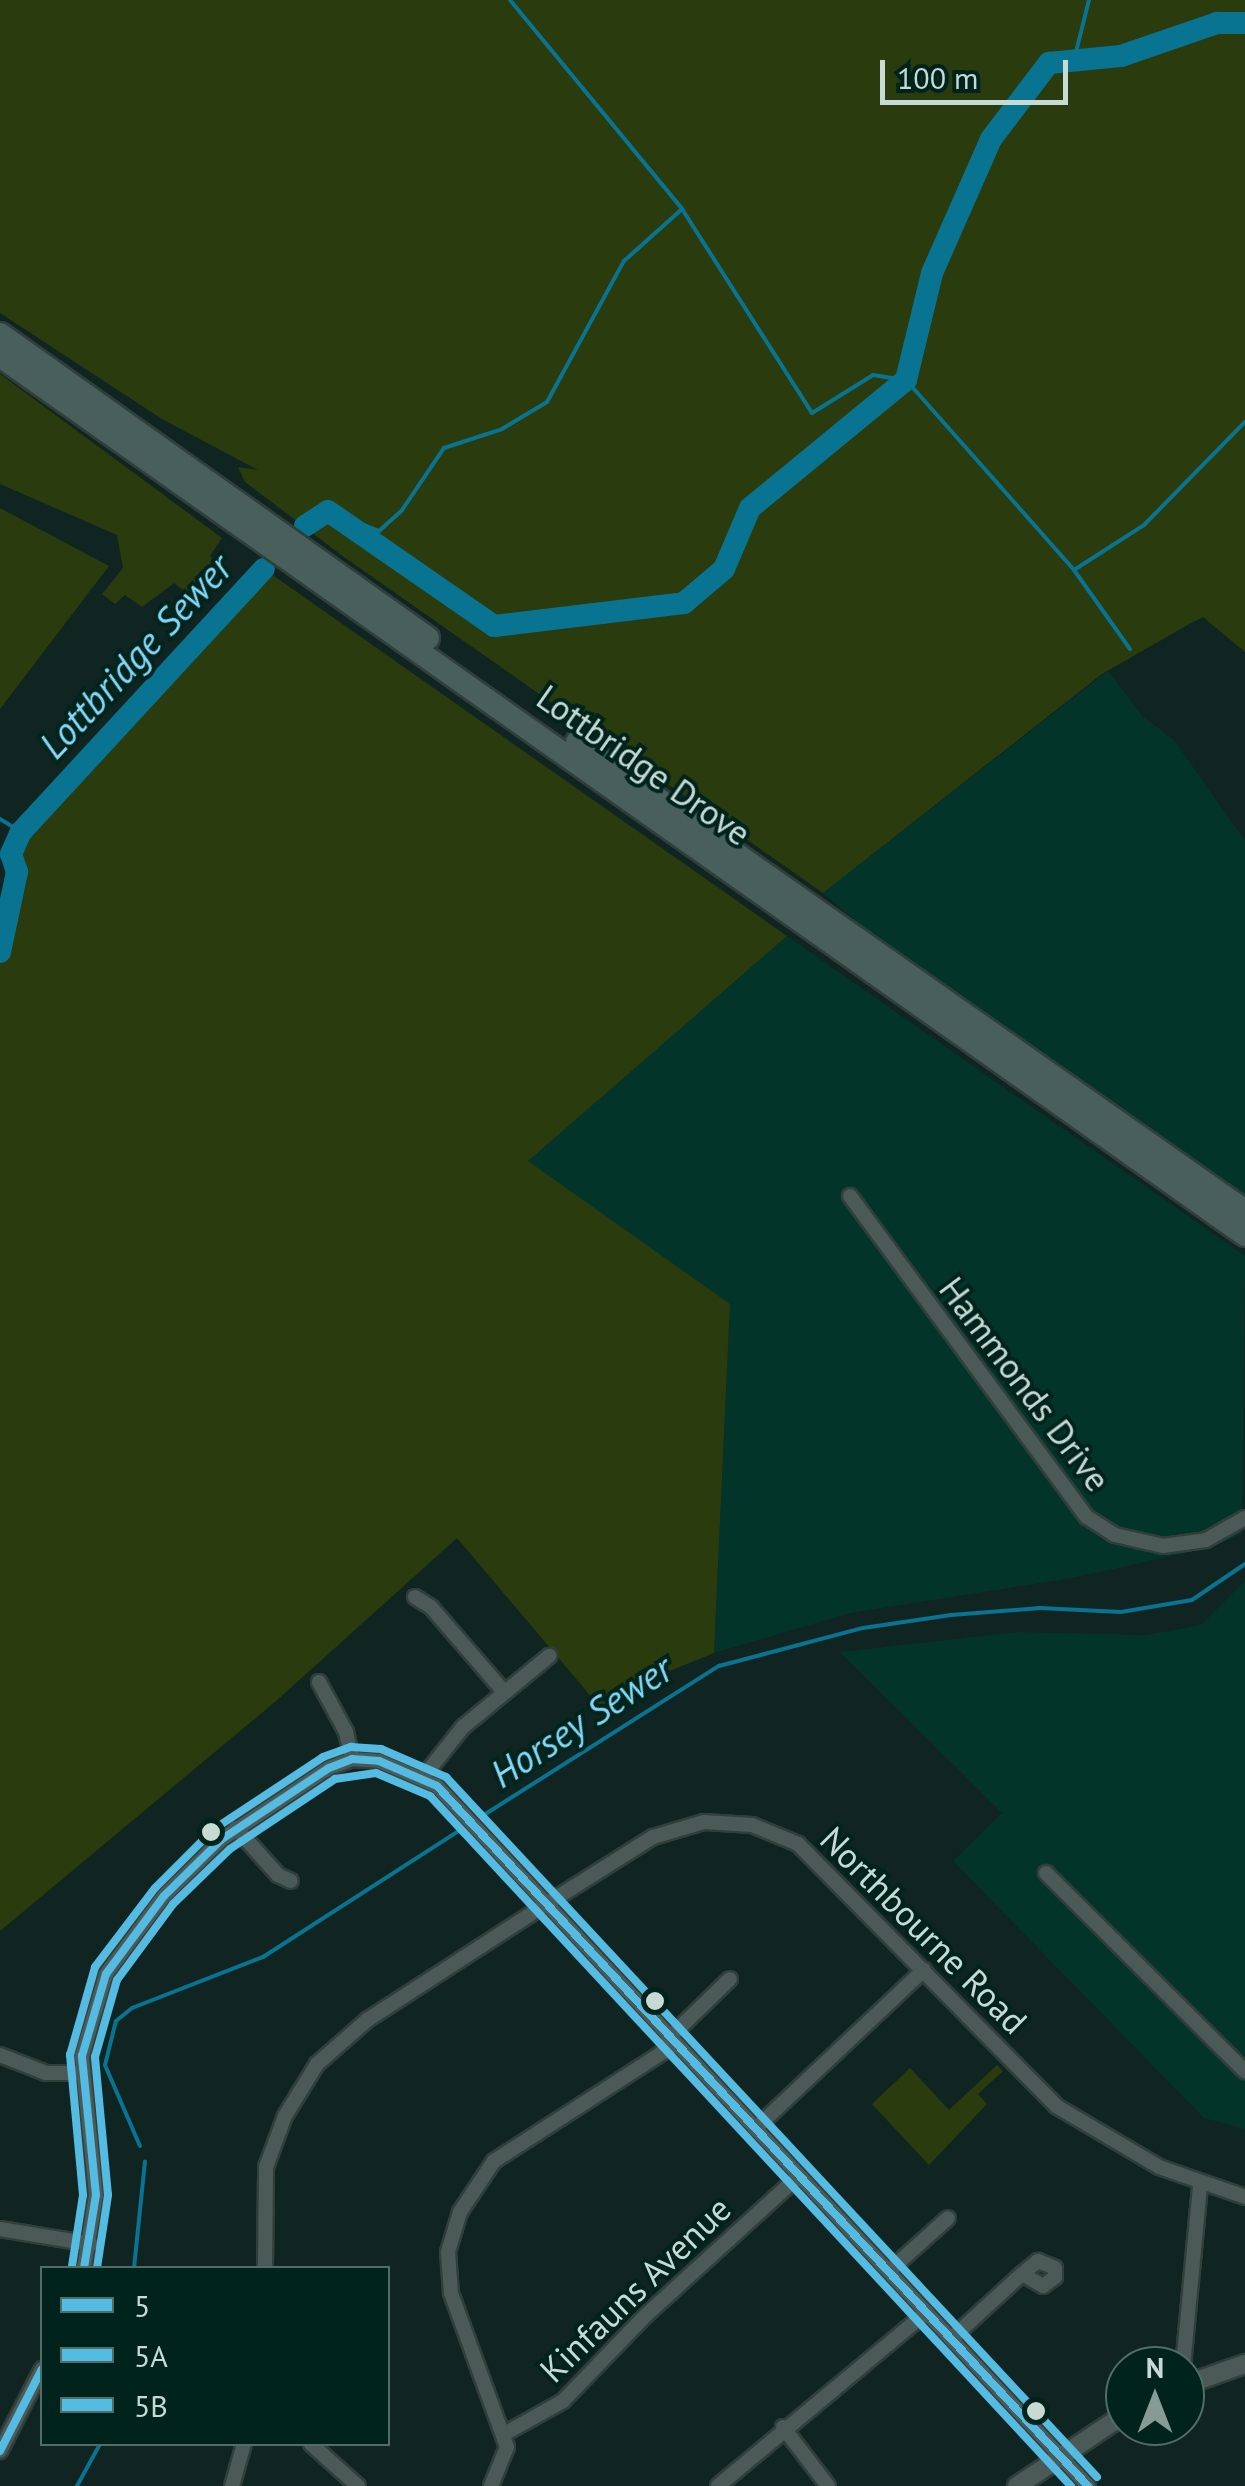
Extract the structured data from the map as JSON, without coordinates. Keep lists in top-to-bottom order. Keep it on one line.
{"streets":{"main road":["Lottbridge Drove"],"street":["Hammonds Drive","Northbourne Road","Kinfauns Avenue"]},"water":["Lottbridge Sewer","Horsey Sewer"],"lines":["transit line 5B","transit line 5","transit line 5A"],"legend":["5","5A","5B"],"scale_bar":"100 m","north":"top"}
